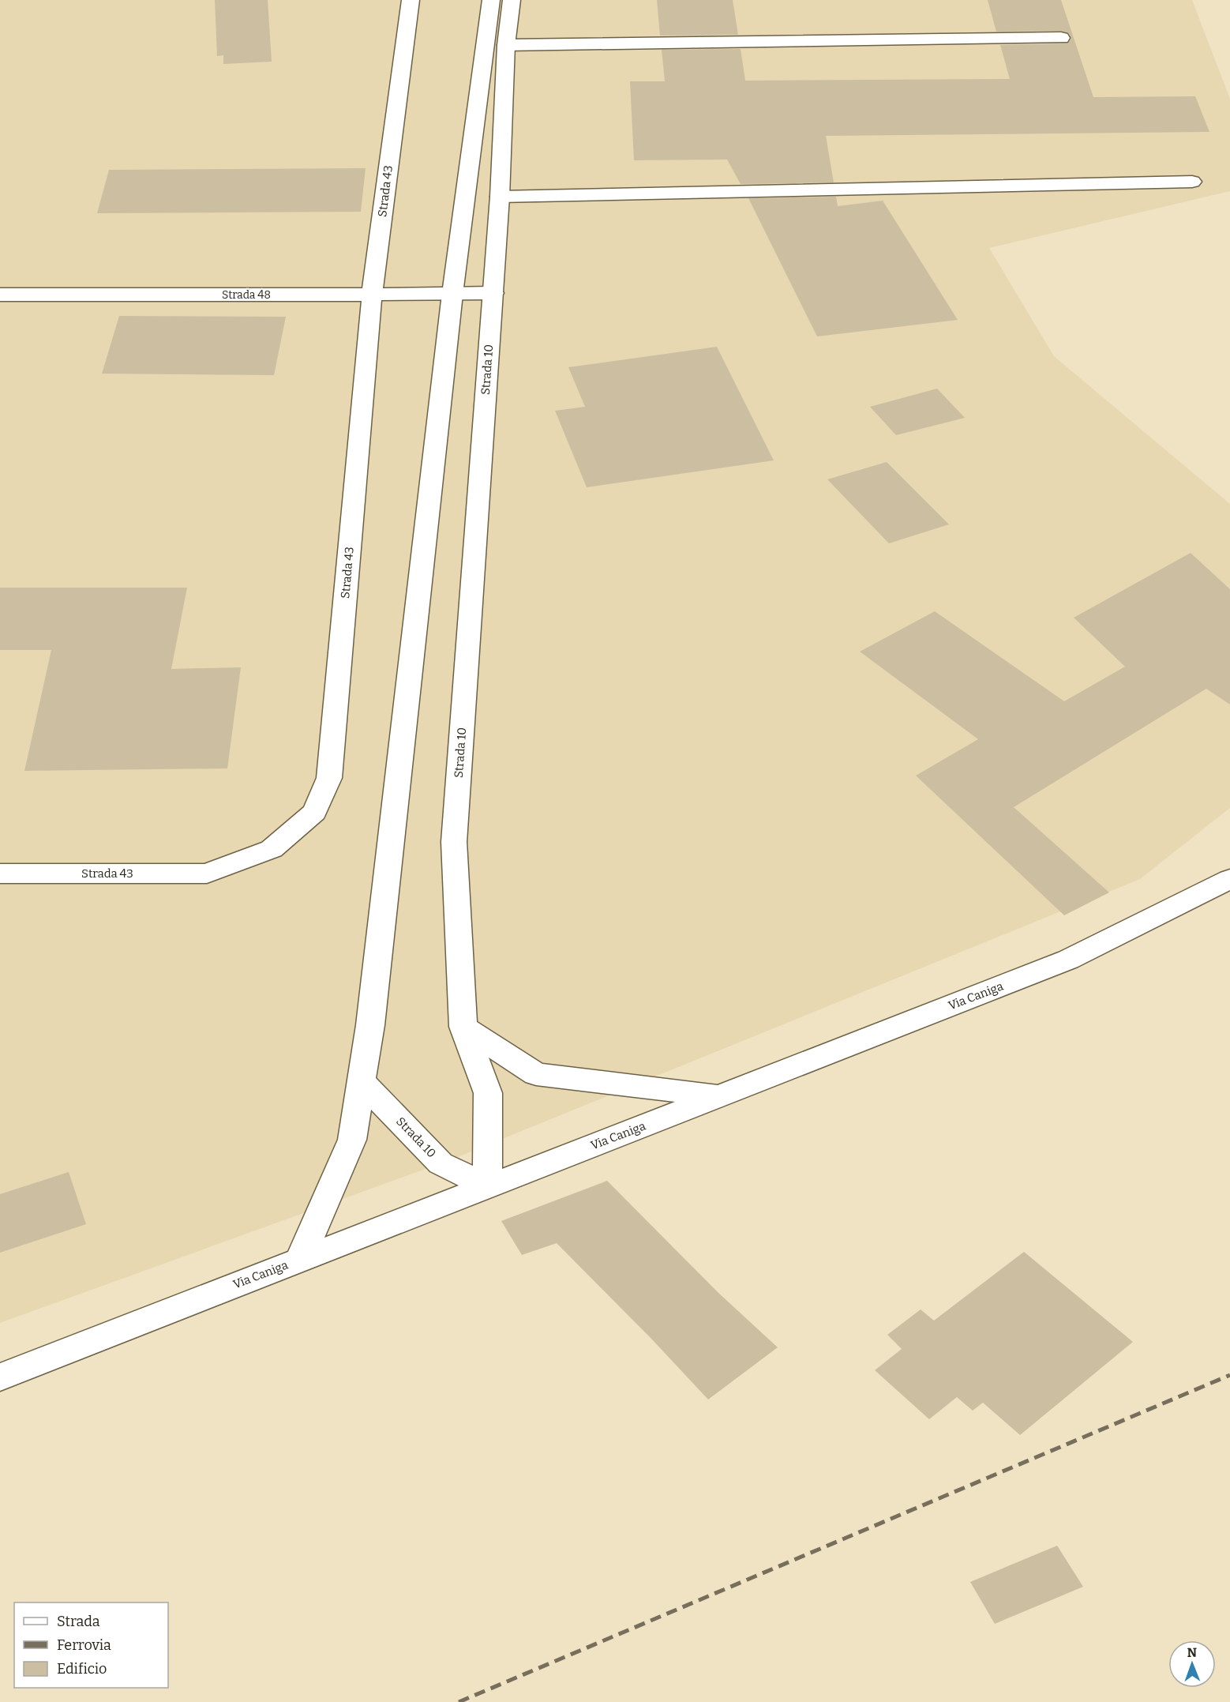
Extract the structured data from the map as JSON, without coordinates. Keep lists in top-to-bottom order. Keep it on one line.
{"streets":{"street":["Strada 43","Strada 48","Strada 10","Via Caniga"]},"crossings":[["Strada 43","Strada 48"],["Strada 48","Strada 10"],["Strada 10","Via Caniga"]],"legend":["Strada","Ferrovia","Edificio"],"north":"top"}
